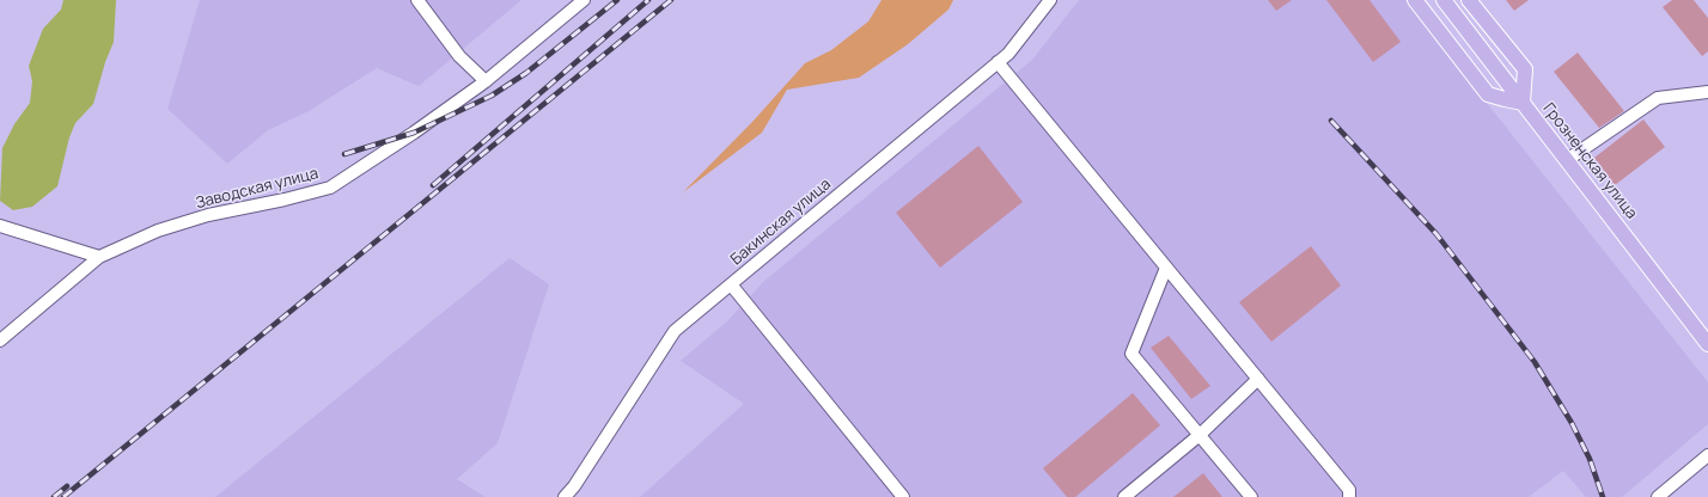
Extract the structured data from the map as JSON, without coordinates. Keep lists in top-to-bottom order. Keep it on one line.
{"streets":{"main road":["Грозненская улица"],"street":["Заводская улица","Бакинская улица"]}}
